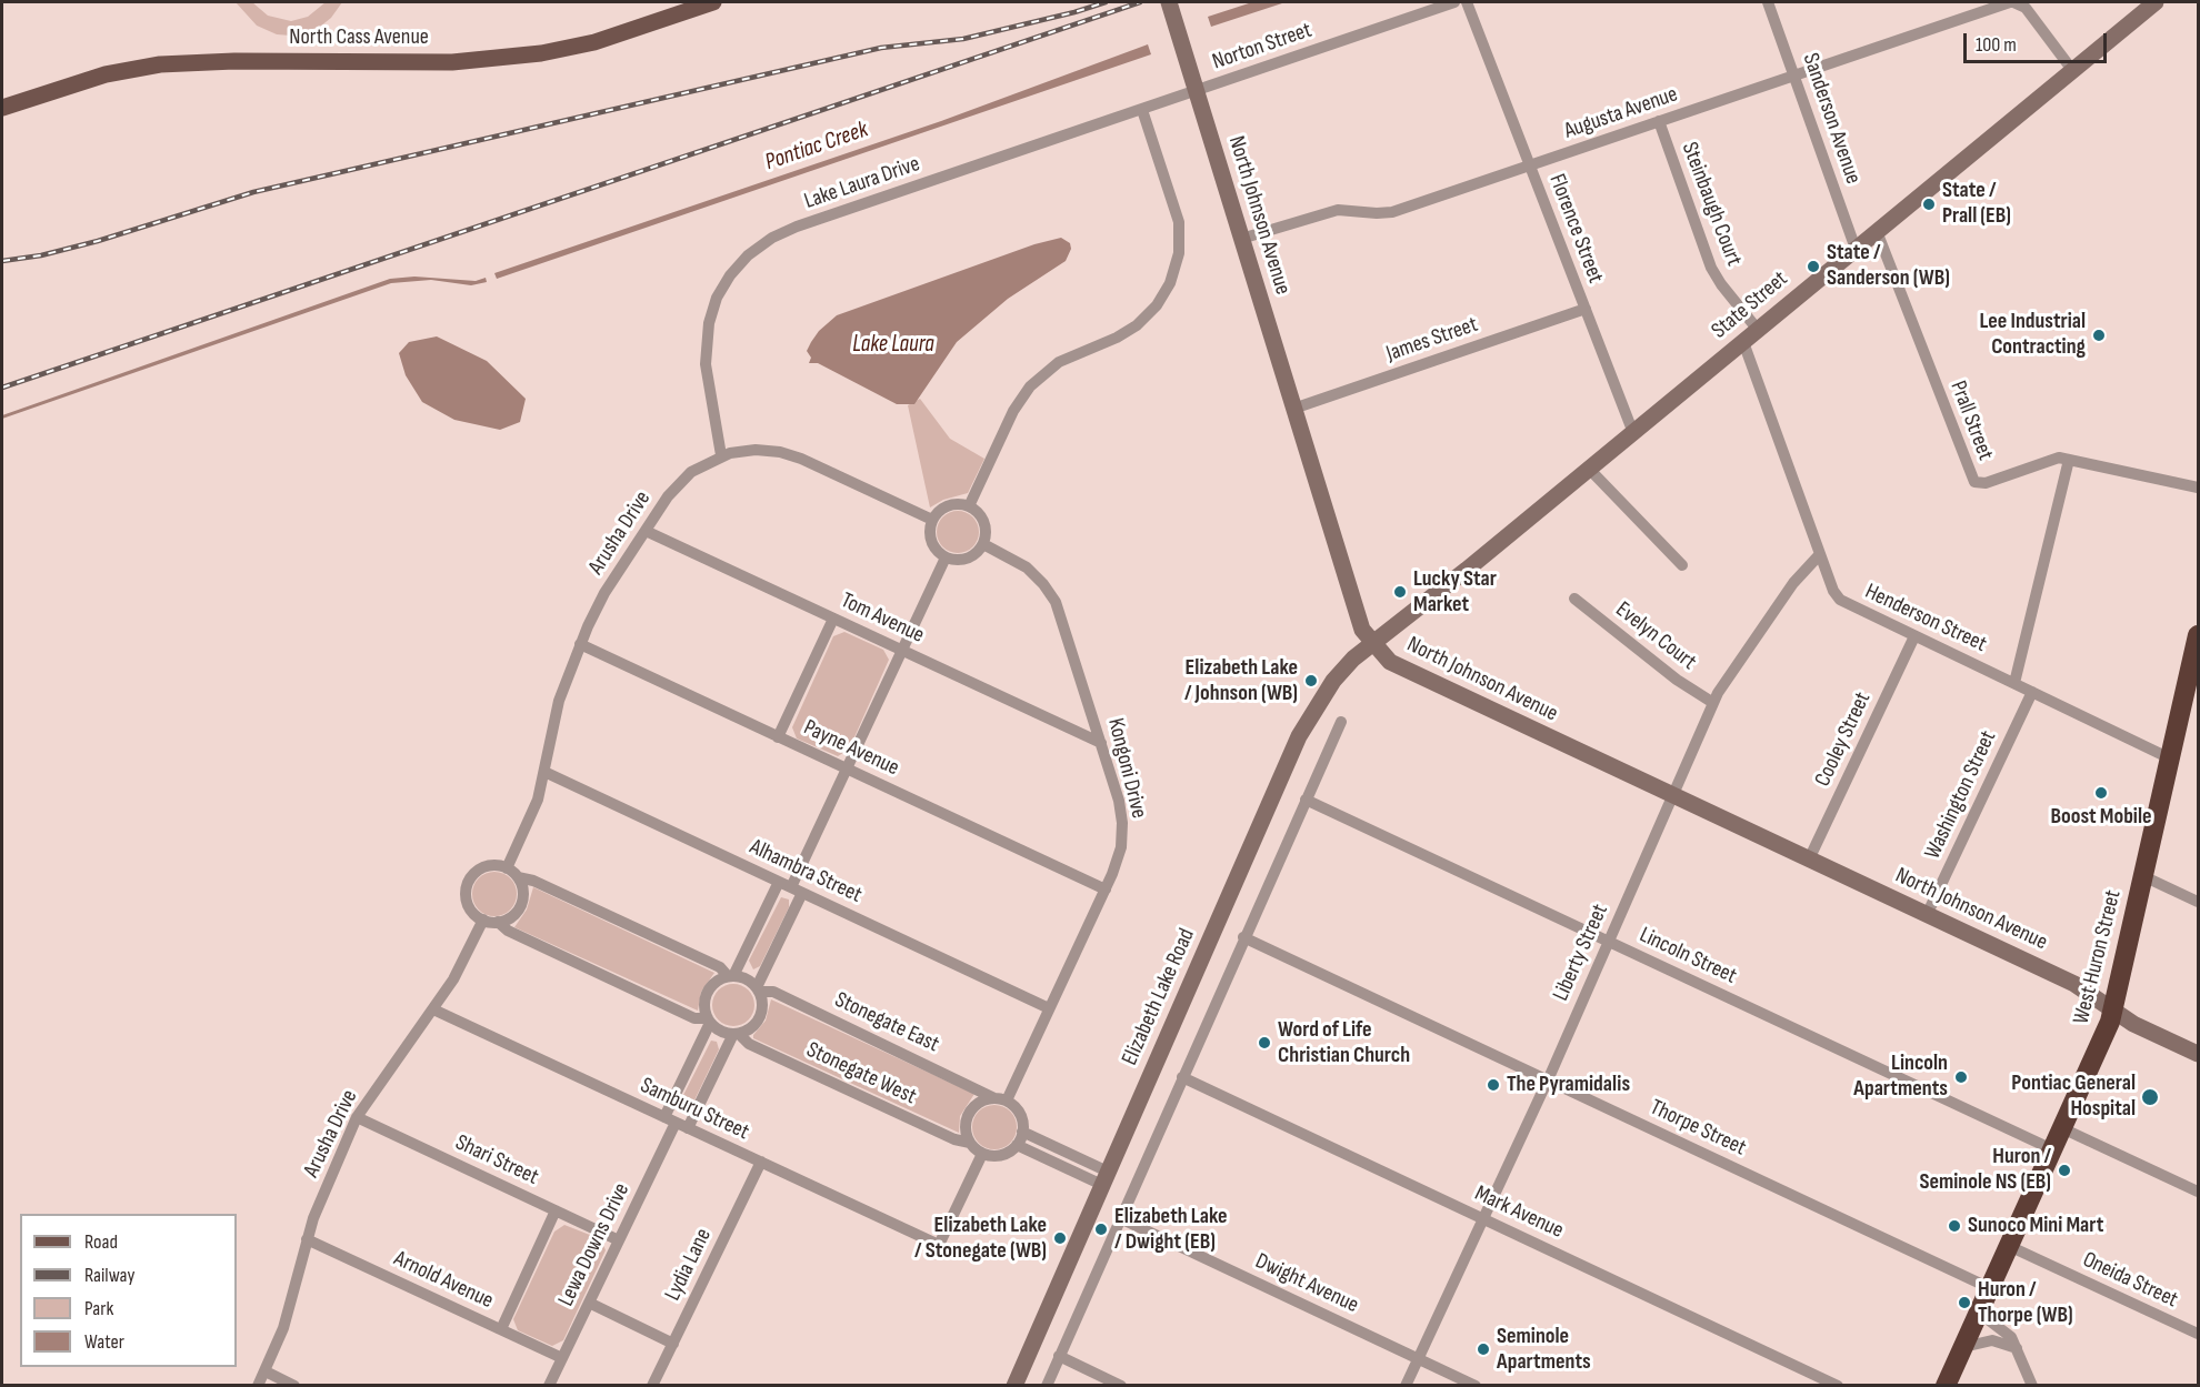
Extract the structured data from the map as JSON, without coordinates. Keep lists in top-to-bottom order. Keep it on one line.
{"streets":{"highway":["West Huron Street"],"main road":["North Cass Avenue","North Johnson Avenue","State Street","Elizabeth Lake Road"],"street":["Norton Street","Augusta Avenue","Sanderson Avenue","Lake Laura Drive","Steinbaugh Court","Florence Street","James Street","Prall Street","Arusha Drive","Tom Avenue","Henderson Street","Evelyn Court","Cooley Street","Payne Avenue","Kongoni Drive","Washington Street","Alhambra Street","Liberty Street","Lincoln Street","Stonegate East","Stonegate West","Samburu Street","Thorpe Street","Shari Street","Mark Avenue","Lewa Downs Drive","Lydia Lane","Arnold Avenue","Oneida Street","Dwight Avenue"]},"crossings":[["Norton Street","Lake Laura Drive"],["Norton Street","North Johnson Avenue"],["Augusta Avenue","Sanderson Avenue"],["Augusta Avenue","Steinbaugh Court"],["Augusta Avenue","North Johnson Avenue"],["Augusta Avenue","Florence Street"],["Augusta Avenue","State Street"],["Sanderson Avenue","State Street"],["Lake Laura Drive","North Johnson Avenue"],["Lake Laura Drive","Arusha Drive"],["Steinbaugh Court","State Street"],["North Johnson Avenue","State Street"],["North Johnson Avenue","James Street"],["North Johnson Avenue","Cooley Street"],["North Johnson Avenue","Washington Street"],["North Johnson Avenue","Liberty Street"],["North Johnson Avenue","West Huron Street"],["North Johnson Avenue","Elizabeth Lake Road"],["Florence Street","State Street"],["Florence Street","James Street"],["State Street","Prall Street"],["State Street","Henderson Street"],["State Street","Elizabeth Lake Road"],["Arusha Drive","Tom Avenue"],["Arusha Drive","Payne Avenue"],["Arusha Drive","Kongoni Drive"],["Arusha Drive","Alhambra Street"],["Arusha Drive","Samburu Street"],["Arusha Drive","Shari Street"],["Arusha Drive","Arnold Avenue"],["Tom Avenue","Kongoni Drive"],["Henderson Street","Cooley Street"],["Henderson Street","Washington Street"],["Henderson Street","Liberty Street"],["Henderson Street","West Huron Street"],["Evelyn Court","Liberty Street"],["Payne Avenue","Kongoni Drive"],["Kongoni Drive","Alhambra Street"],["Kongoni Drive","Stonegate East"],["Kongoni Drive","Stonegate West"],["Kongoni Drive","Samburu Street"],["Liberty Street","Lincoln Street"],["Liberty Street","Thorpe Street"],["Liberty Street","Mark Avenue"],["Liberty Street","Dwight Avenue"],["Lincoln Street","West Huron Street"],["West Huron Street","Thorpe Street"],["West Huron Street","Oneida Street"],["Stonegate East","Stonegate West"],["Stonegate East","Samburu Street"],["Stonegate East","Lewa Downs Drive"],["Stonegate West","Samburu Street"],["Stonegate West","Lewa Downs Drive"],["Samburu Street","Lewa Downs Drive"],["Samburu Street","Lydia Lane"],["Shari Street","Lewa Downs Drive"],["Lewa Downs Drive","Arnold Avenue"]],"water":["Pontiac Creek","Lake Laura"],"places":["State / Prall (EB)","State / Sanderson (WB)","Lee Industrial Contracting","Lucky Star Market","Elizabeth Lake / Johnson (WB)","Boost Mobile","Word of Life Christian Church","Lincoln Apartments","The Pyramidalis","Pontiac General Hospital","Huron / Seminole NS (EB)","Sunoco Mini Mart","Elizabeth Lake / Dwight (EB)","Elizabeth Lake / Stonegate (WB)","Huron / Thorpe (WB)","Seminole Apartments"],"legend":["Road","Railway","Park","Water"],"scale_bar":"100 m"}
